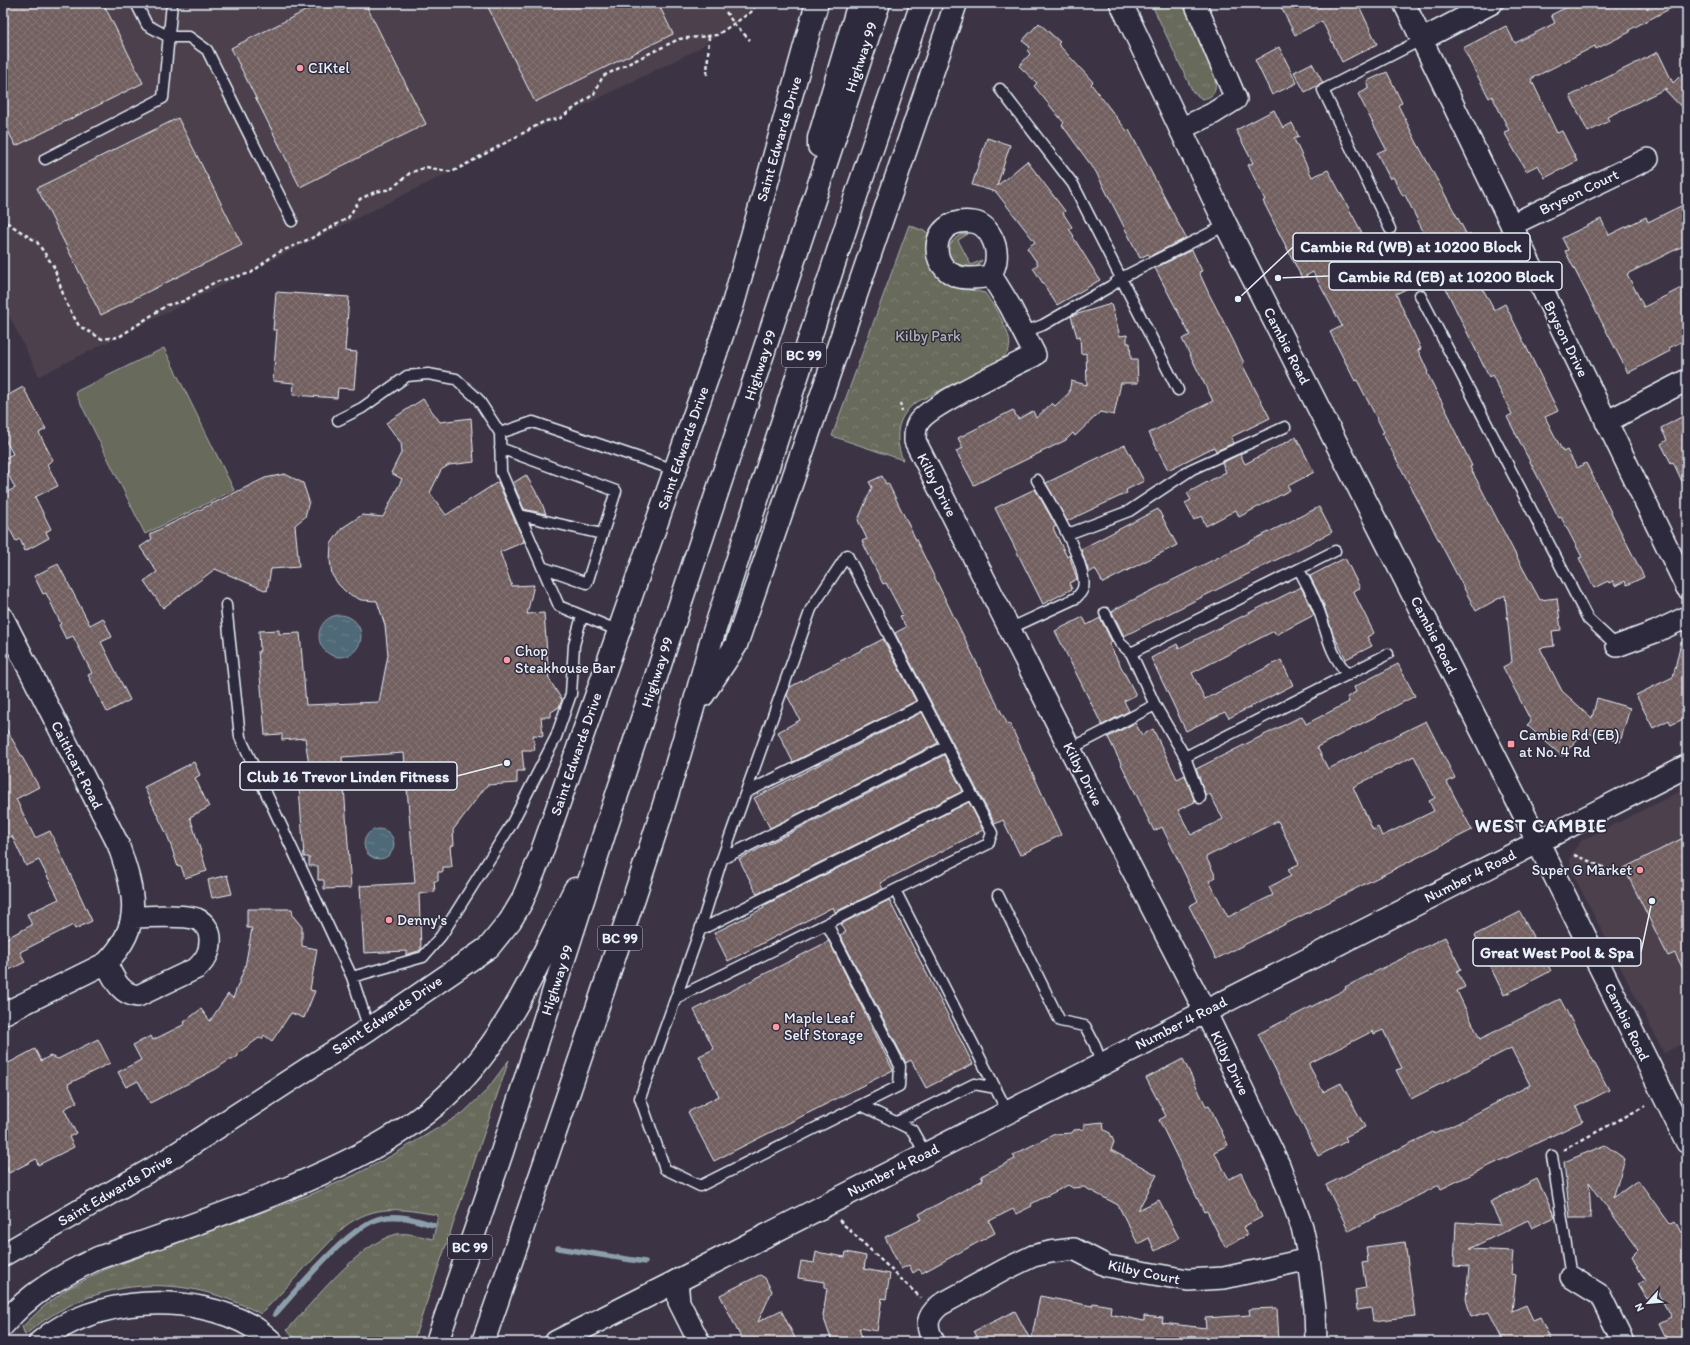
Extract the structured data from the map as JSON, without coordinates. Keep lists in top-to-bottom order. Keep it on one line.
{"streets":{"main road":["Highway 99","Saint Edwards Drive","Cambie Road","BC 99","Number 4 Road"],"street":["Bryson Court","Bryson Drive","Kilby Drive","Caithcart Road","Kilby Court"]},"crossings":[["Bryson Court","Bryson Drive"],["Cambie Road","Number 4 Road"],["Kilby Drive","Number 4 Road"],["Kilby Drive","Kilby Court"]],"districts":["WEST CAMBIE"],"parks":["Kilby Park"],"places":{"other":["CIKtel","Cambie Rd (EB) at 10200 Block","Cambie Rd (WB) at 10200 Block","Chop Steakhouse Bar","Club 16 Trevor Linden Fitness","Super G Market","Great West Pool & Spa","Denny's","Maple Leaf Self Storage"],"transit":["Cambie Rd (EB) at No. 4 Rd"]},"north":"bottom left"}
